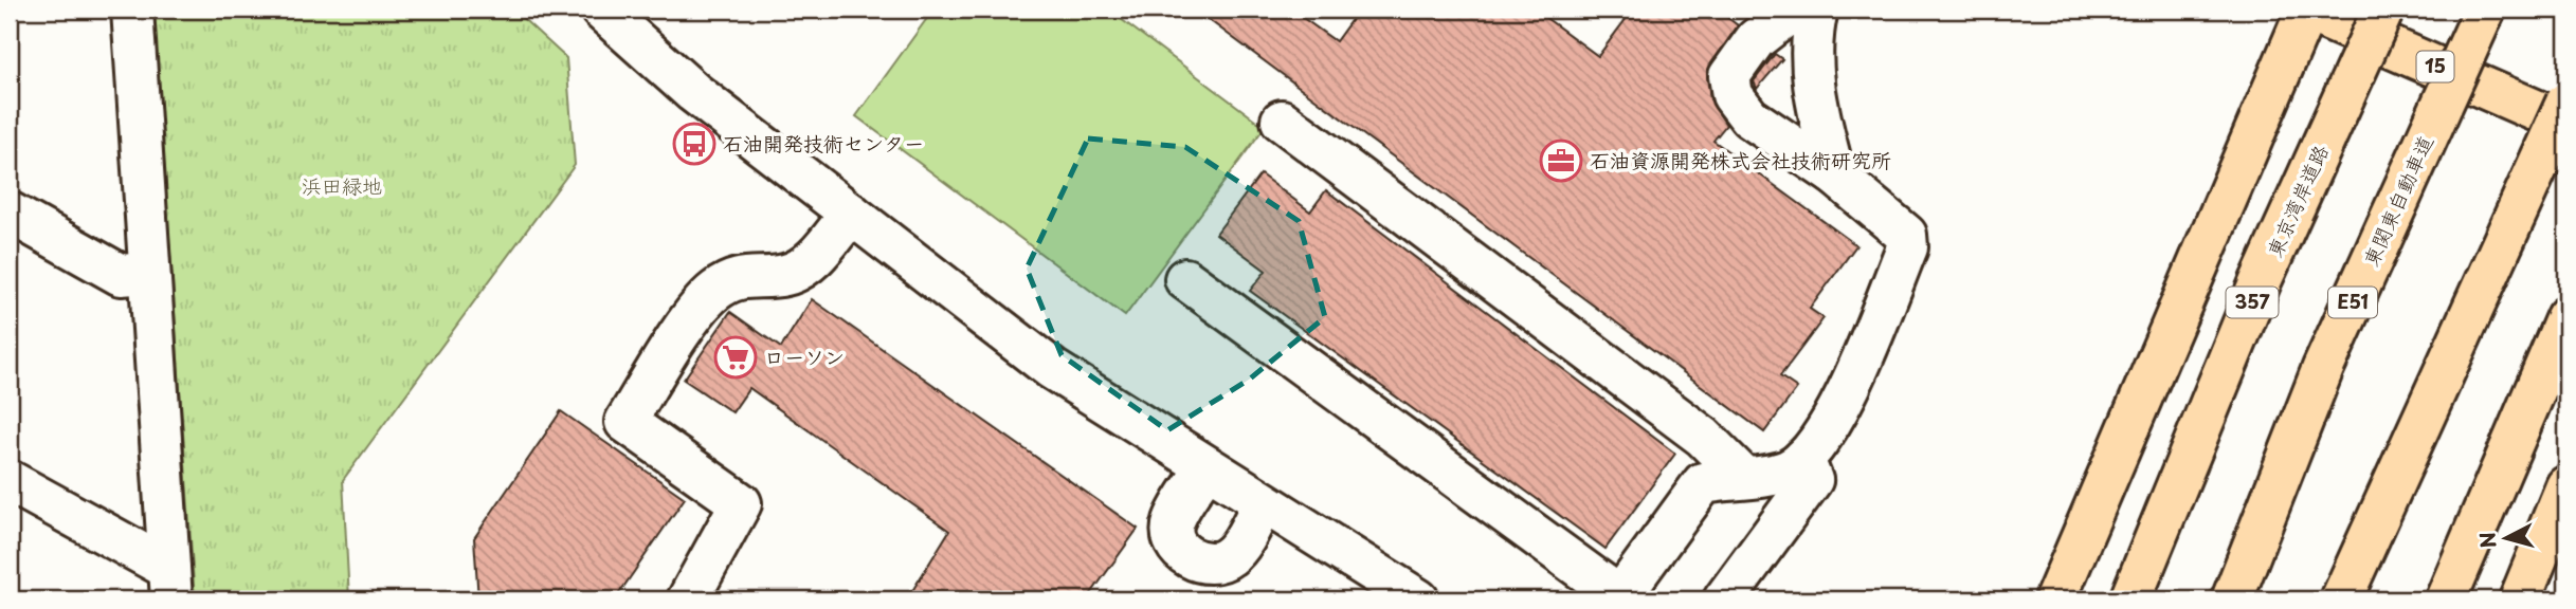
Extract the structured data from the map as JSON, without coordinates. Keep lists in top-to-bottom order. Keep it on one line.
{"streets":{"main road":["15","東京湾岸道路","東関東自動車道","357","E51"]},"parks":["浜田緑地"],"places":{"bus stop":["石油開発技術センター"],"office":["石油資源開発株式会社技術研究所"],"supermarket":["ローソン"]},"north":"left"}
